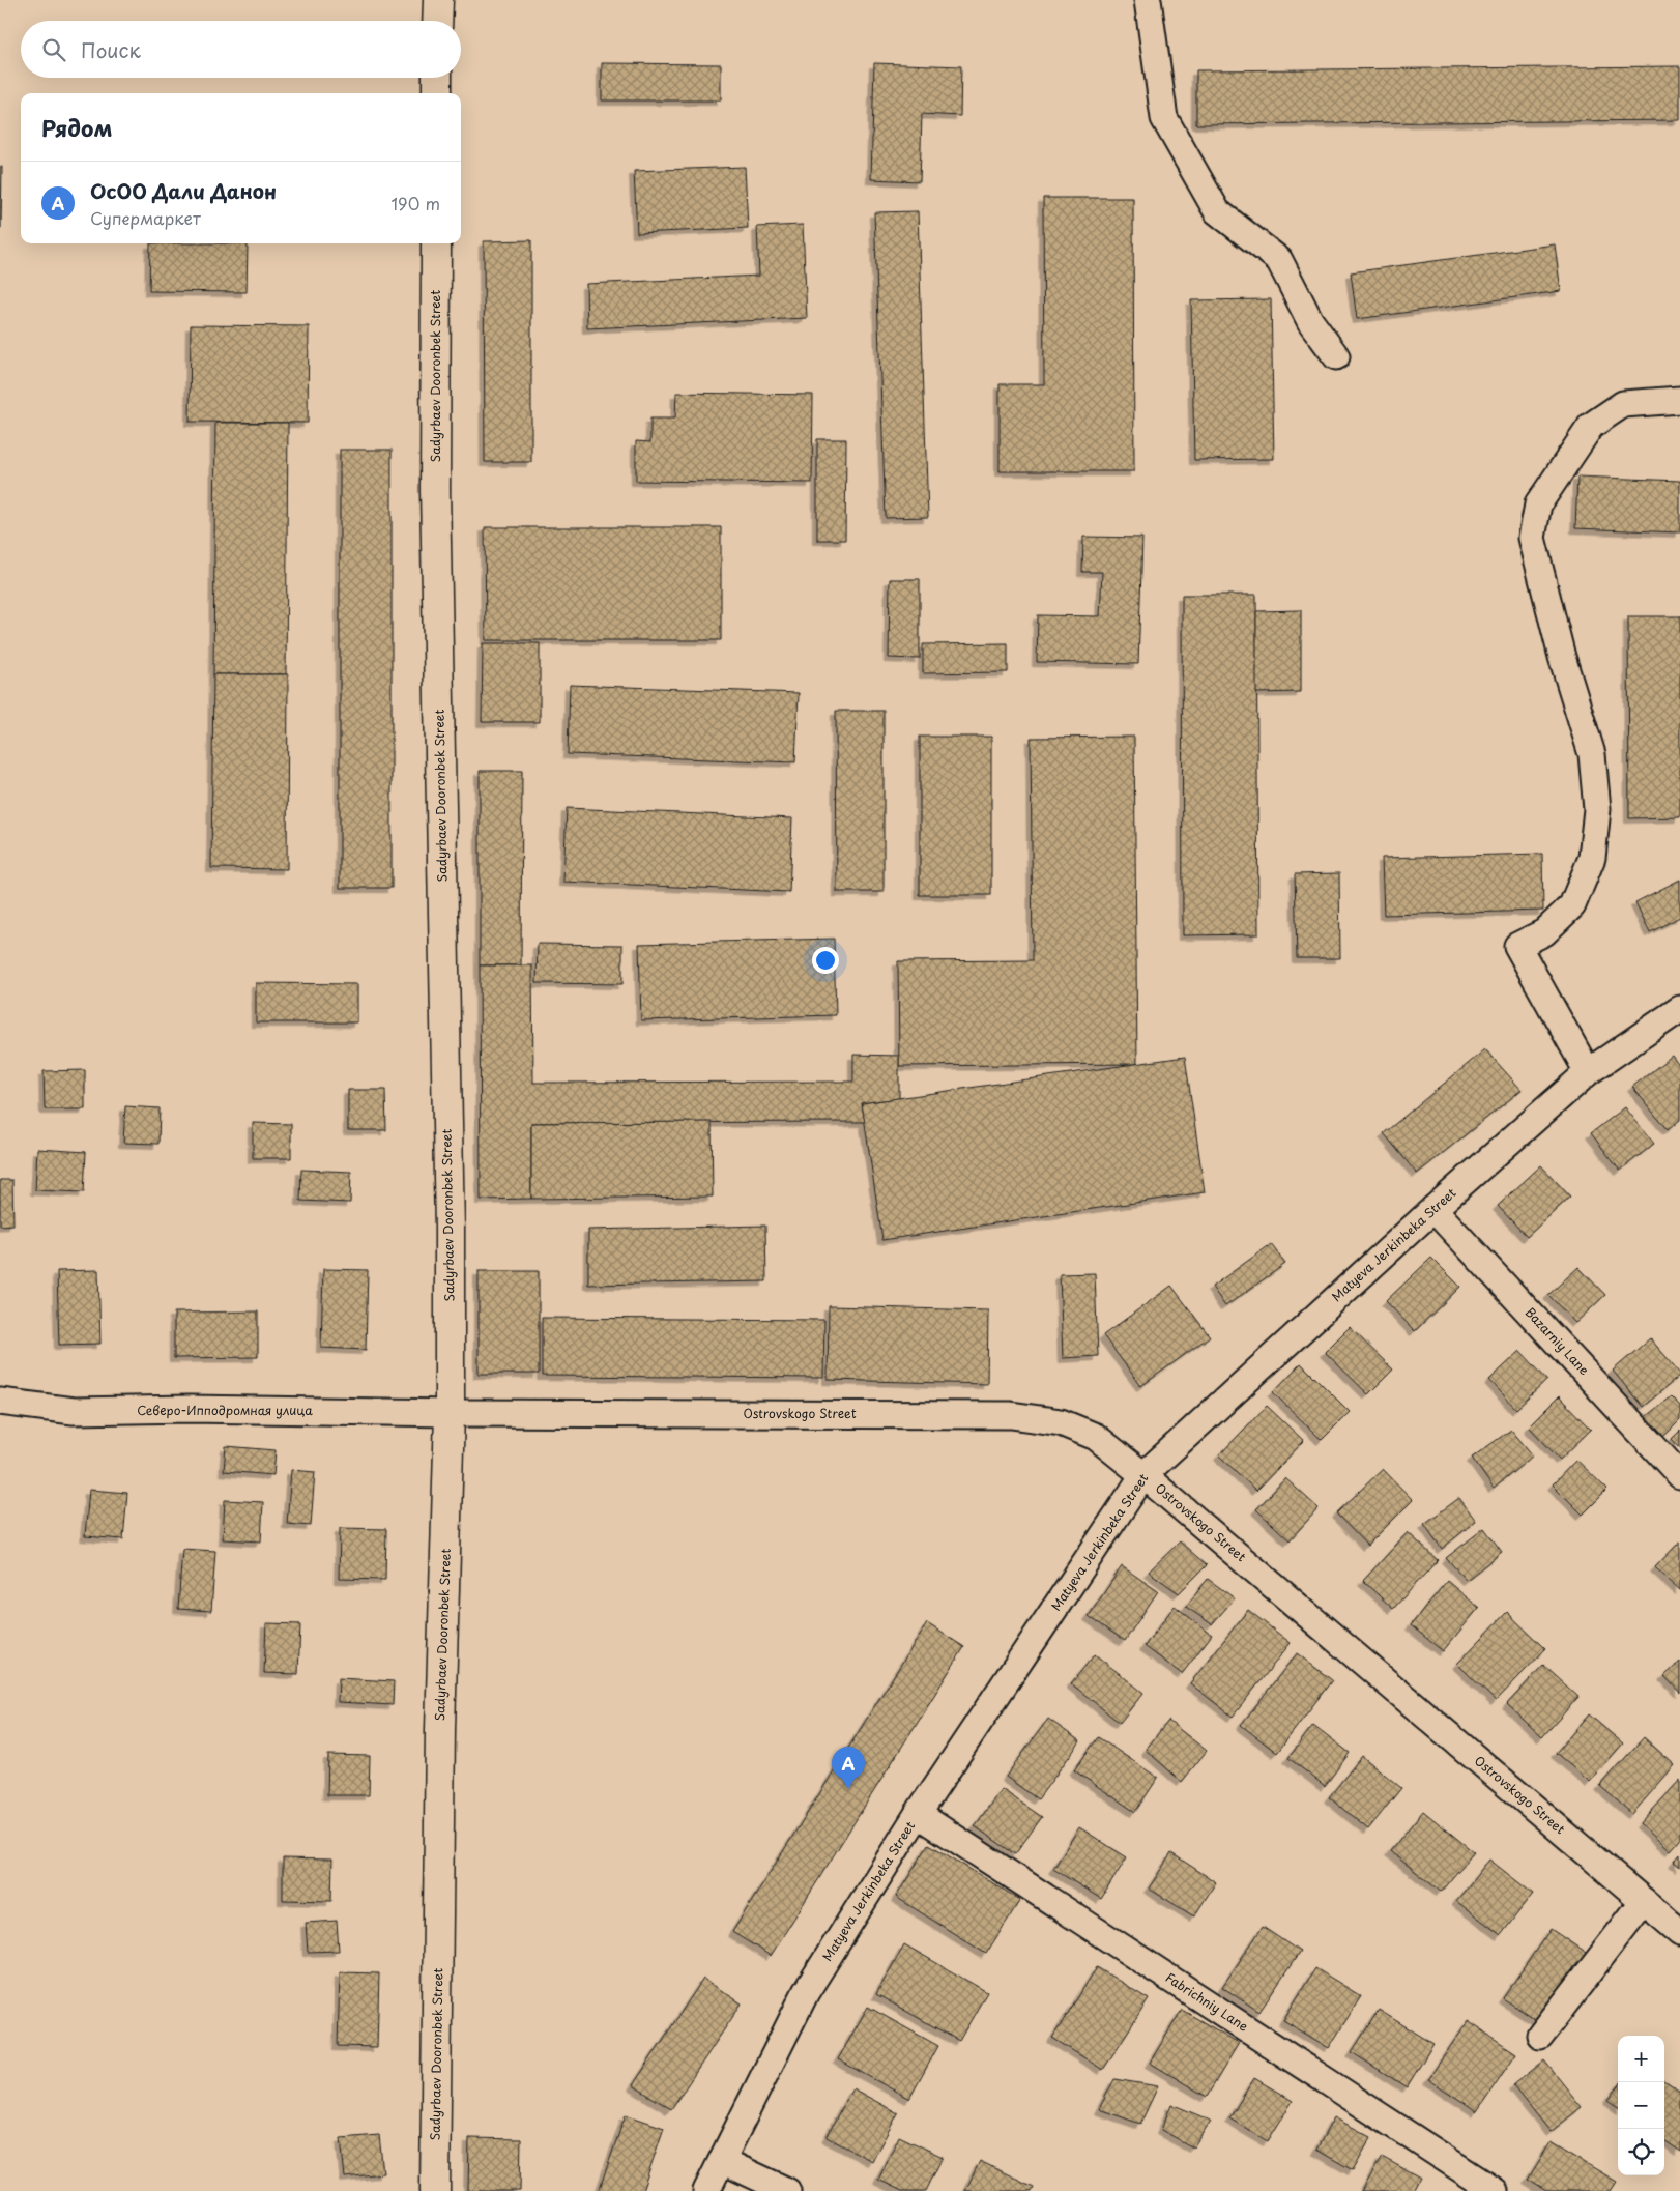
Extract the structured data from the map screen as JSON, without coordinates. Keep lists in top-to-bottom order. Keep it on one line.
{"streets":{"main road":["Sadyrbaev Dooronbek Street"],"street":["Matyeva Jerkinbeka Street","Bazarniy Lane","Северо-Ипподромная улица","Ostrovskogo Street","Fabrichniy Lane"]},"crossings":[["Sadyrbaev Dooronbek Street","Северо-Ипподромная улица"],["Sadyrbaev Dooronbek Street","Ostrovskogo Street"],["Matyeva Jerkinbeka Street","Bazarniy Lane"],["Matyeva Jerkinbeka Street","Ostrovskogo Street"],["Matyeva Jerkinbeka Street","Fabrichniy Lane"],["Северо-Ипподромная улица","Ostrovskogo Street"]],"page":{"search":"Поиск","heading":"Рядом","list":[{"mark":"A","name":"ОсОО Дали Данон","note":"Супермаркет","value":"190 m"}],"pins":"A","map_buttons":["+","−"]}}
